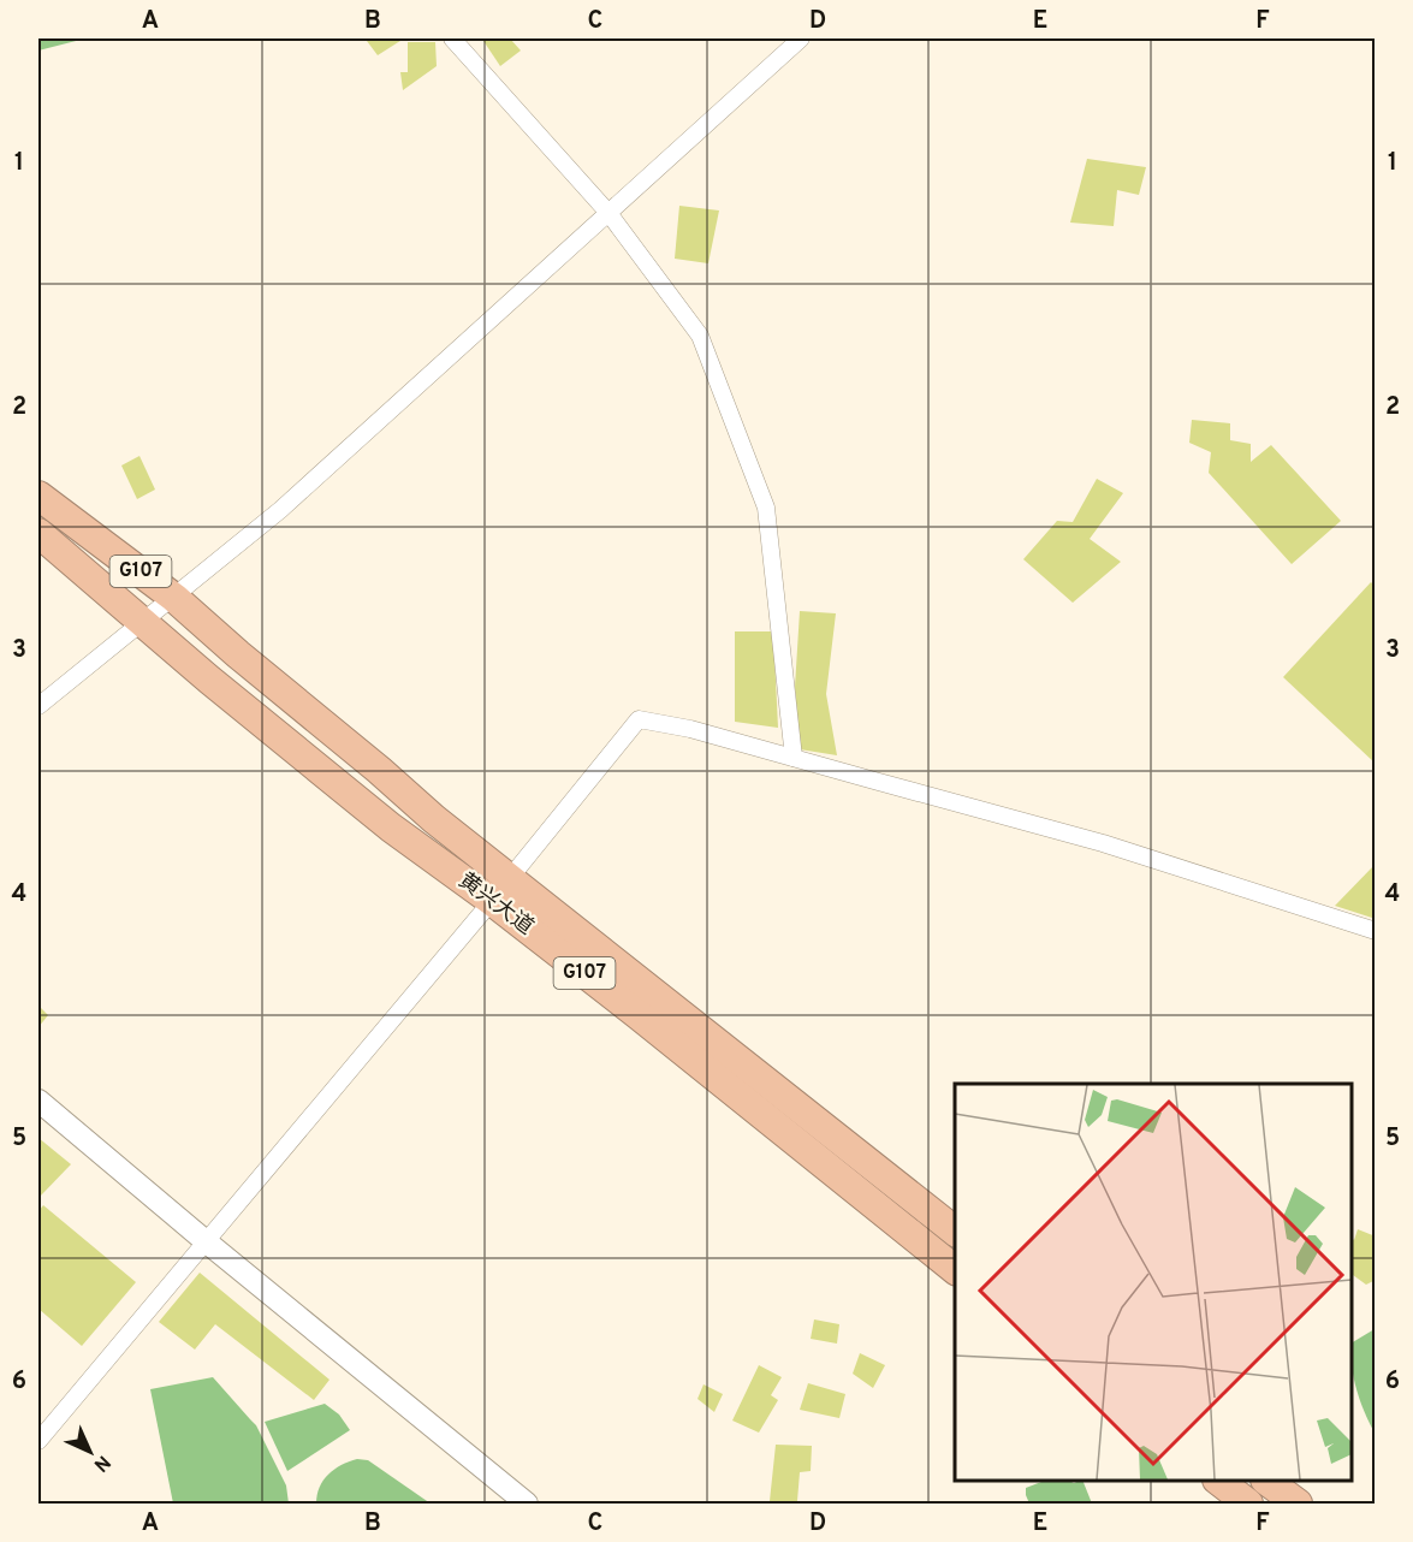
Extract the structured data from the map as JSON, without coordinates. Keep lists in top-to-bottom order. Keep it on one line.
{"streets":{"highway":["G107","黄兴大道"]},"north":"bottom right","grid":{"columns":["A","B","C","D","E","F"],"rows":["1","2","3","4","5","6"]}}
